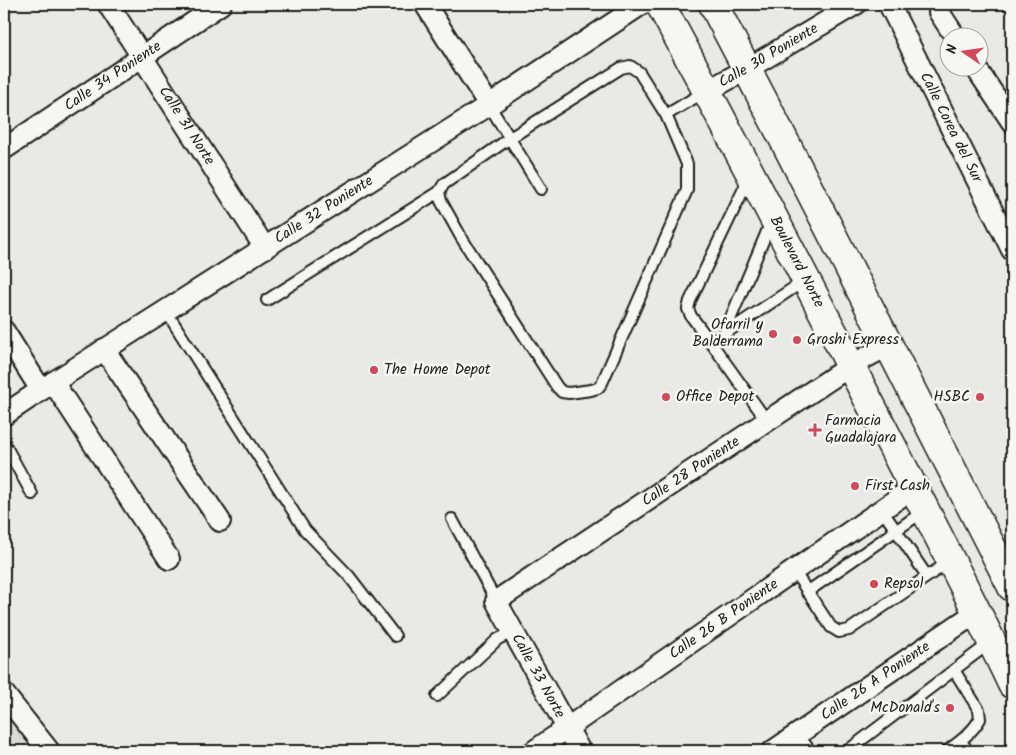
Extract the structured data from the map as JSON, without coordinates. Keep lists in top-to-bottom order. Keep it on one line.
{"streets":{"main road":["Boulevard Norte"],"street":["Calle 30 Poniente","Calle 34 Poniente","Calle 31 Norte","Calle Corea del Sur","Calle 32 Poniente","Calle 28 Poniente","Calle 26 B Poniente","Calle 33 Norte","Calle 26 A Poniente"]},"crossings":[["Calle 30 Poniente","Boulevard Norte"],["Calle 34 Poniente","Calle 31 Norte"],["Calle 31 Norte","Calle 32 Poniente"],["Boulevard Norte","Calle 28 Poniente"],["Boulevard Norte","Calle 26 B Poniente"],["Boulevard Norte","Calle 26 A Poniente"],["Calle 28 Poniente","Calle 33 Norte"],["Calle 26 B Poniente","Calle 33 Norte"]],"places":{"other":["Ofarril y Balderrama","Groshi Express","The Home Depot","Office Depot","HSBC","First Cash","Repsol","McDonald's"],"health":["Farmacia Guadalajara"]},"north":"left"}
